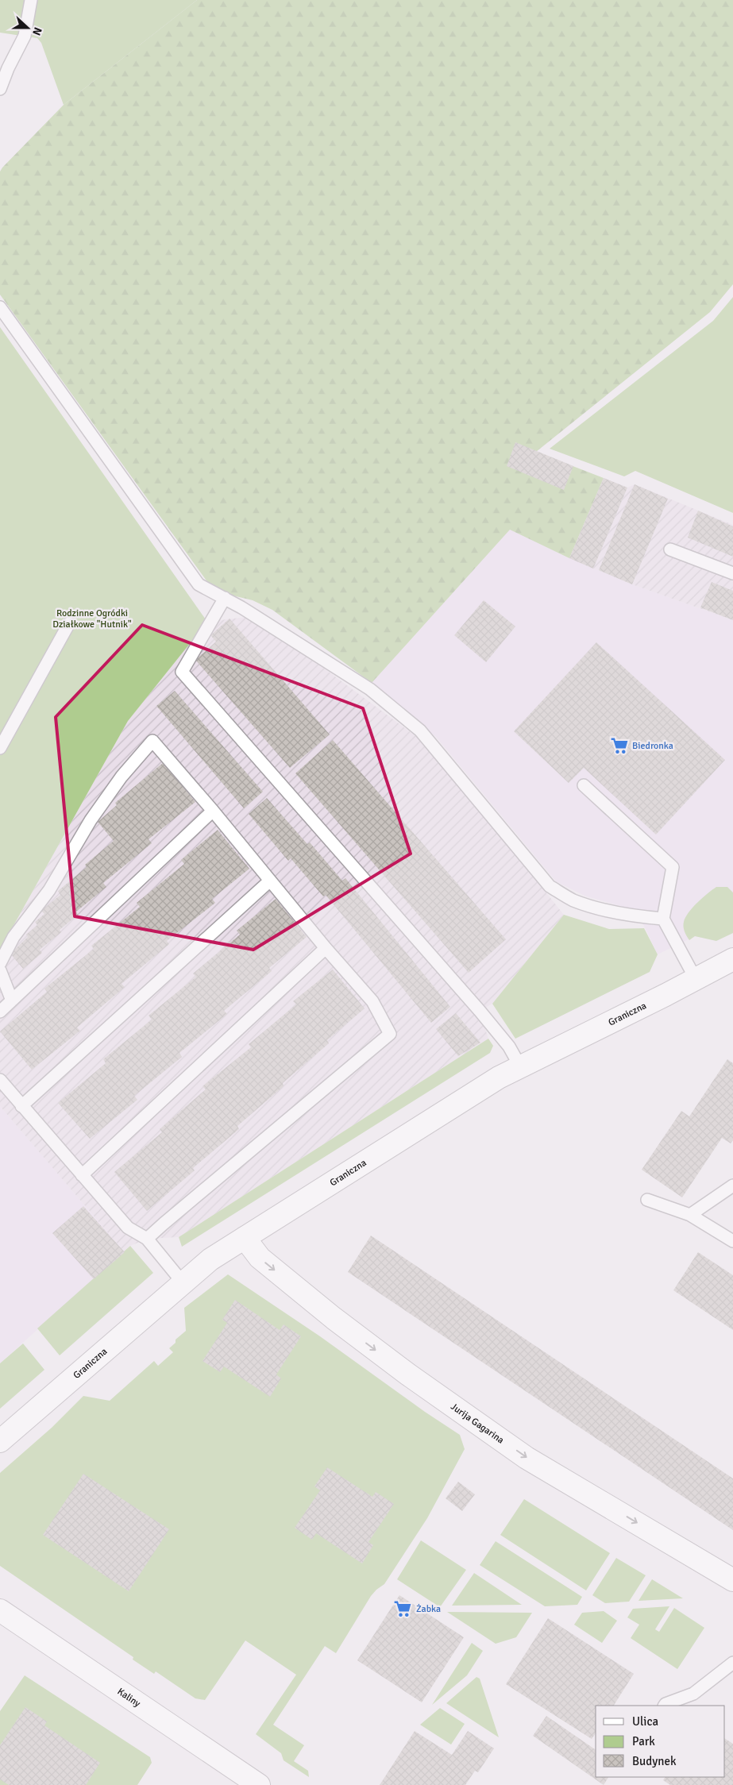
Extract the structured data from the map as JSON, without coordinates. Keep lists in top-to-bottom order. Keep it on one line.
{"streets":{"street":["Graniczna","Jurija Gagarina","Kaliny"]},"crossings":[["Graniczna","Jurija Gagarina"]],"one_way":["Jurija Gagarina"],"parks":["Rodzinne Ogródki Działkowe \"Hutnik\""],"places":{"supermarket":["Biedronka","Żabka"]},"legend":["Ulica","Park","Budynek"],"north":"right"}
